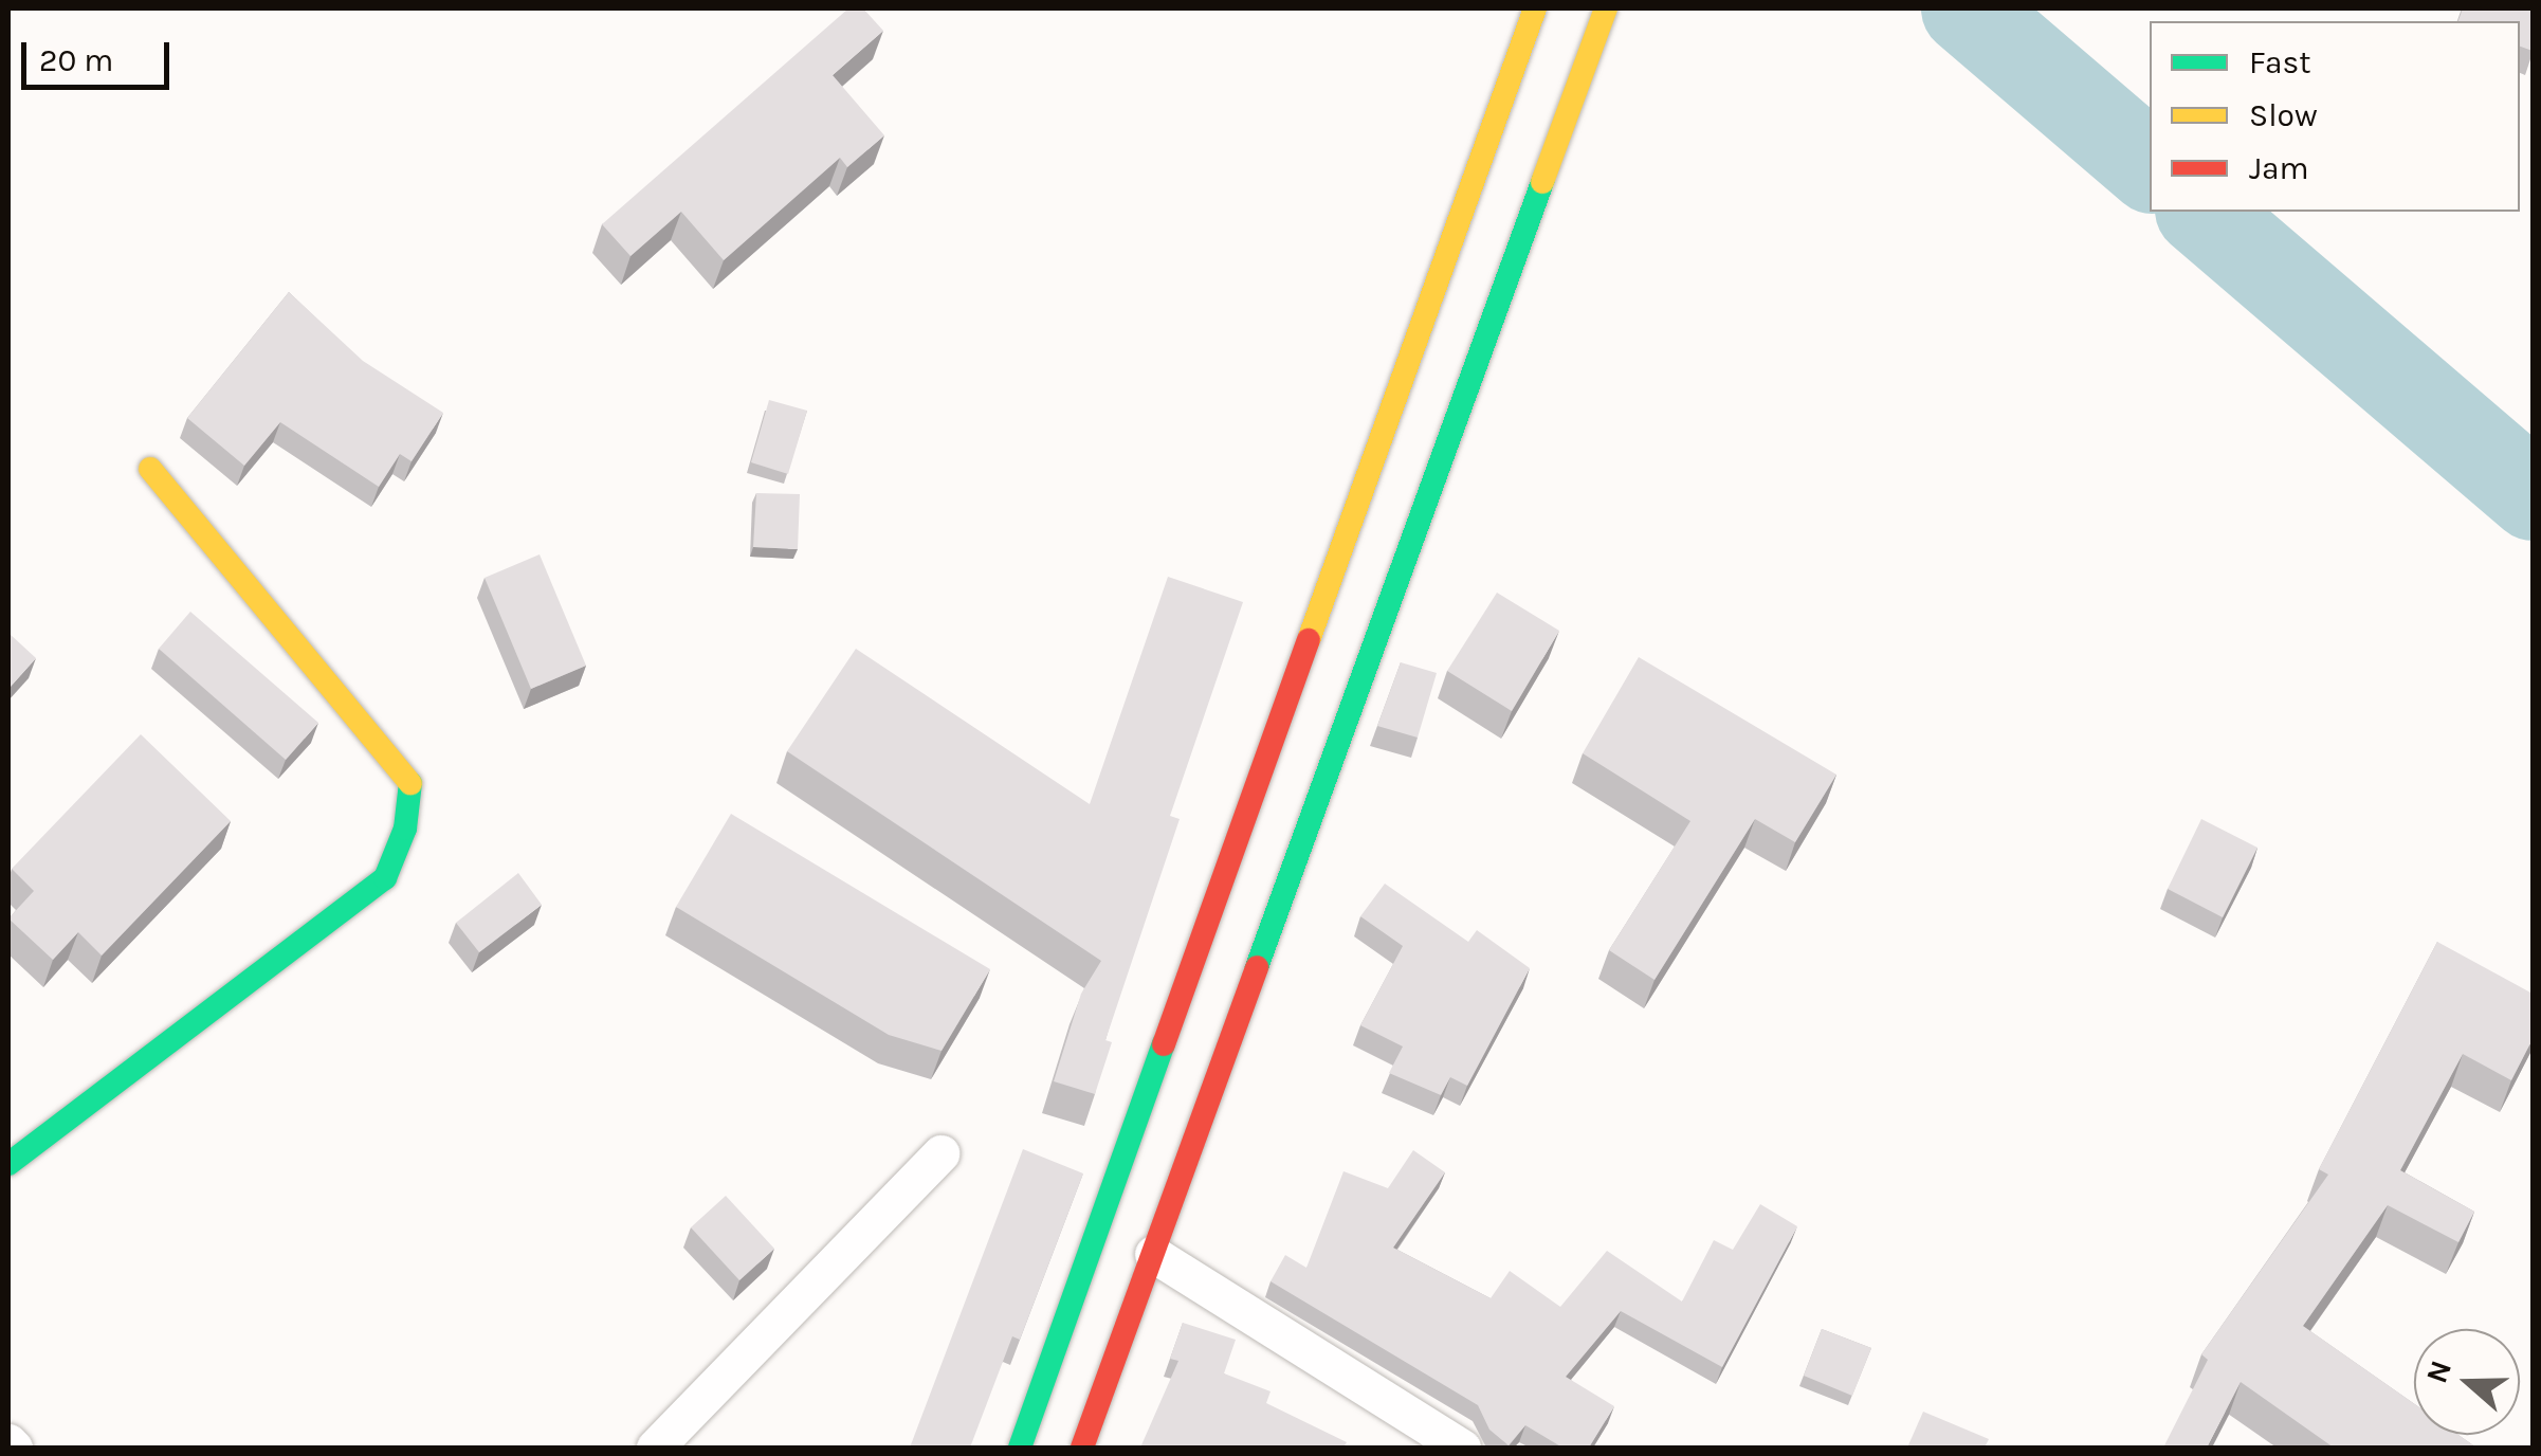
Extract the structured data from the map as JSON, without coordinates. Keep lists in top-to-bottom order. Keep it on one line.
{"legend":["Fast","Slow","Jam"],"scale_bar":"20 m","north":"left"}
